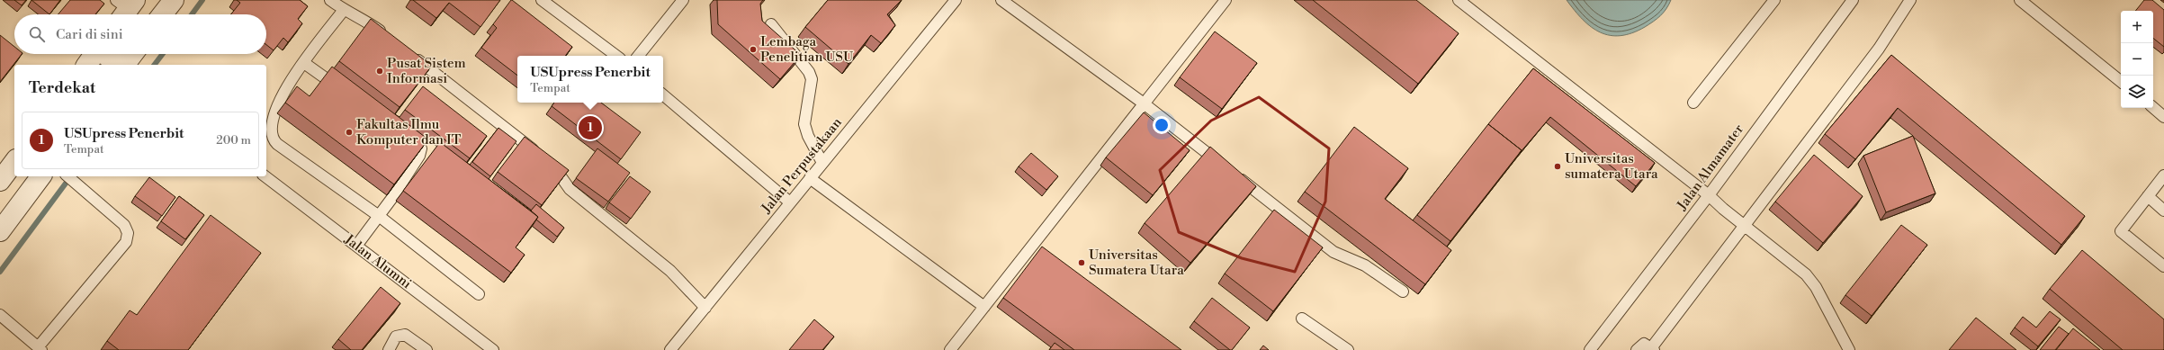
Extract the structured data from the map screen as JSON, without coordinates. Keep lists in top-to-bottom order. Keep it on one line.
{"streets":{"lane":["Jalan Perpustakaan","Jalan Almamater","Jalan Alumni"]},"places":["Lembaga Penelitian USU","Pusat Sistem Informasi","Fakultas Ilmu Komputer dan IT","Universitas sumatera Utara","Universitas Sumatera Utara"],"page":{"map_buttons":["+","−"],"search":"Cari di sini","popup":["USUpress Penerbit","Tempat"],"heading":"Terdekat","list":[{"mark":"1","name":"USUpress Penerbit","note":"Tempat","value":"200 m"}],"pins":"1"}}
